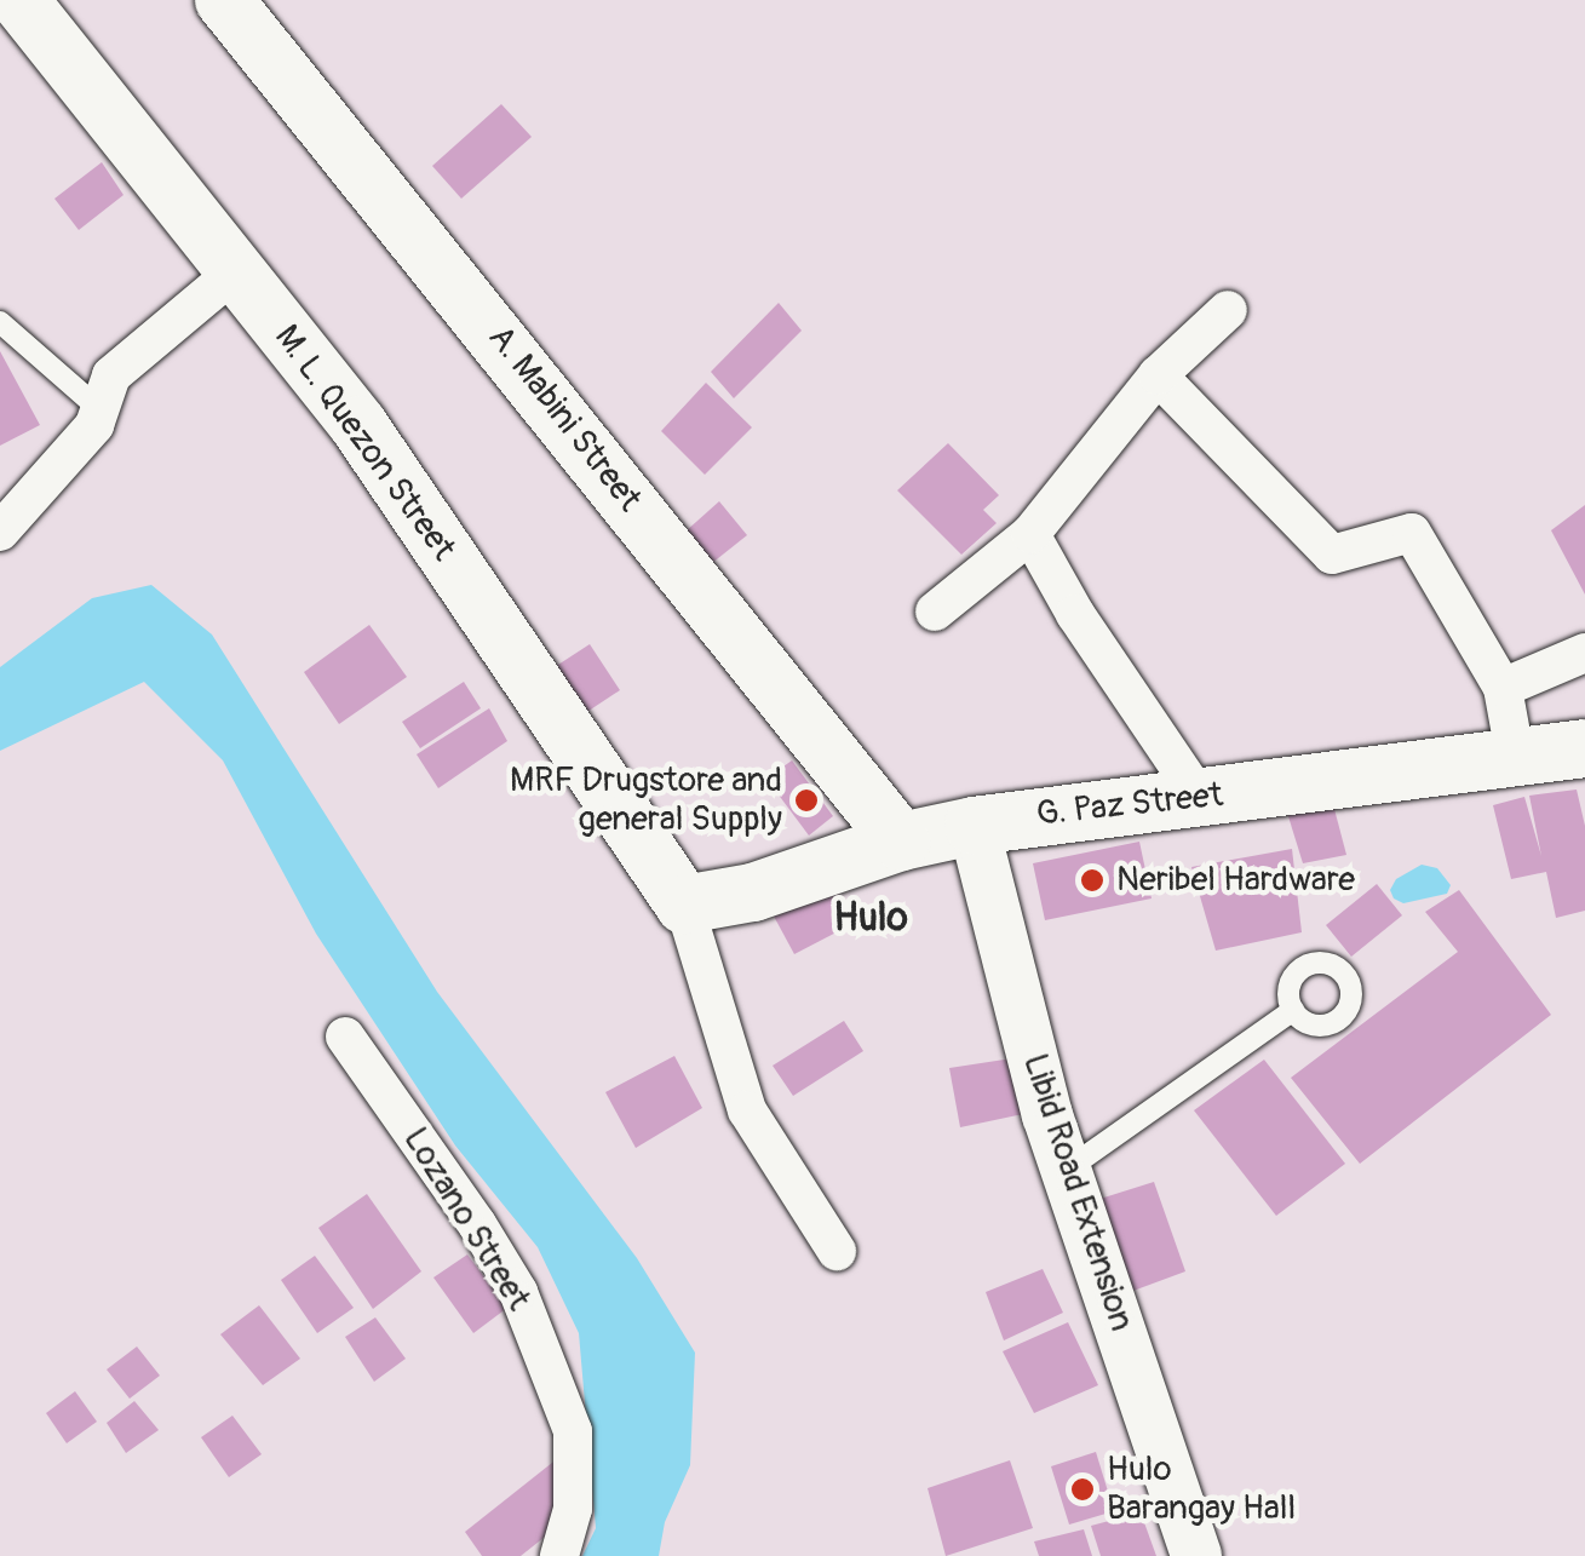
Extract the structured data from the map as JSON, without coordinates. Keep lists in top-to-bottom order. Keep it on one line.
{"streets":{"main road":["A. Mabini Street","M. L. Quezon Street","G. Paz Street"],"street":["Libid Road Extension","Lozano Street"]},"crossings":[["A. Mabini Street","G. Paz Street"],["M. L. Quezon Street","G. Paz Street"],["G. Paz Street","Libid Road Extension"]],"districts":["Hulo"],"places":["MRF Drugstore and general Supply","Neribel Hardware","Hulo Barangay Hall"]}
